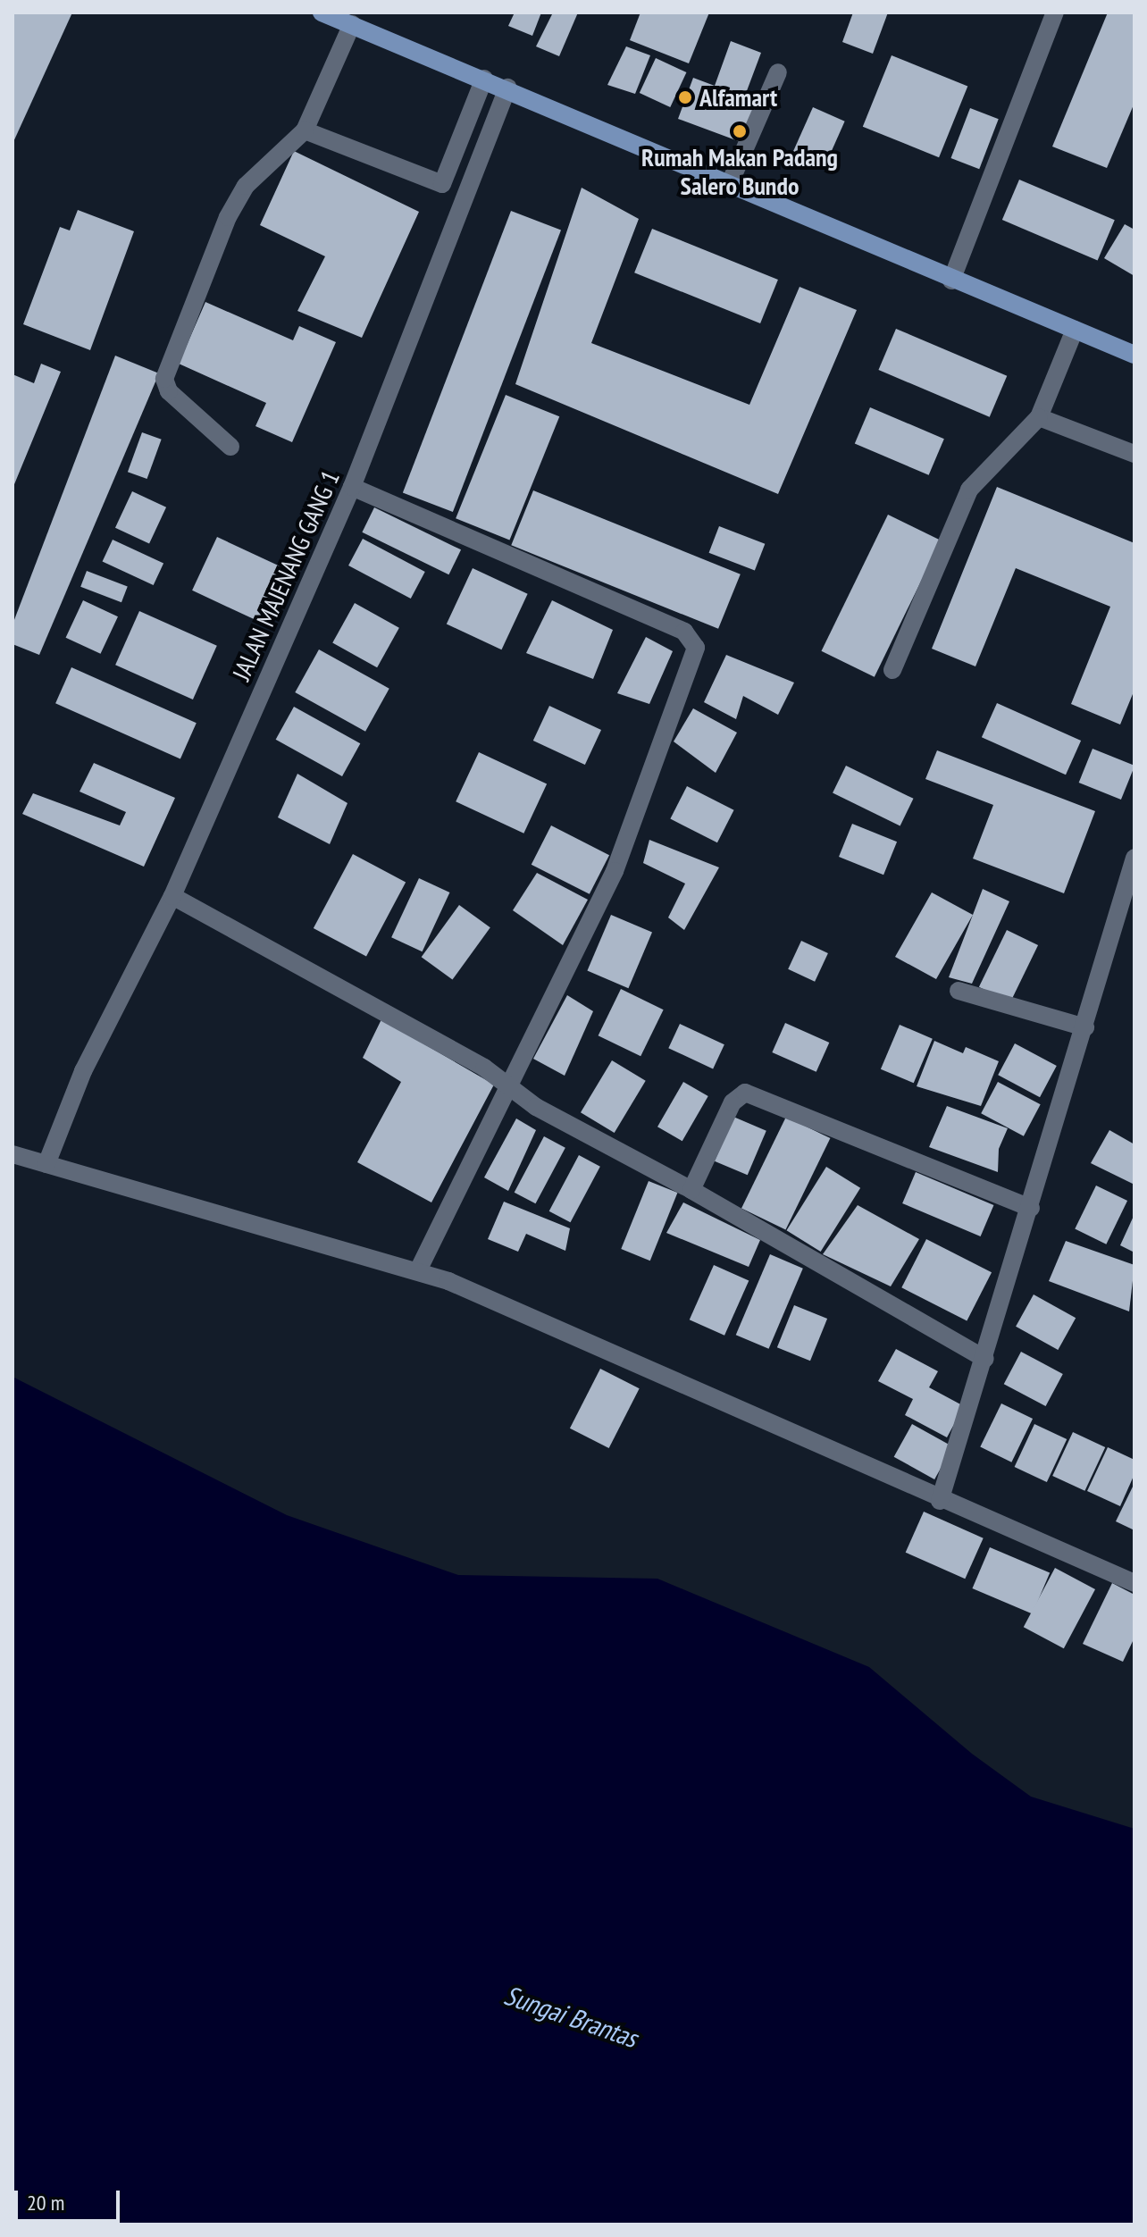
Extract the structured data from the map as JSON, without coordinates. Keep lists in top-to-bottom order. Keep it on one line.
{"streets":{"street":["JALAN MAJENANG GANG 1"]},"water":["Sungai Brantas"],"places":["Alfamart","Rumah Makan Padang Salero Bundo"],"scale_bar":"20 m"}
